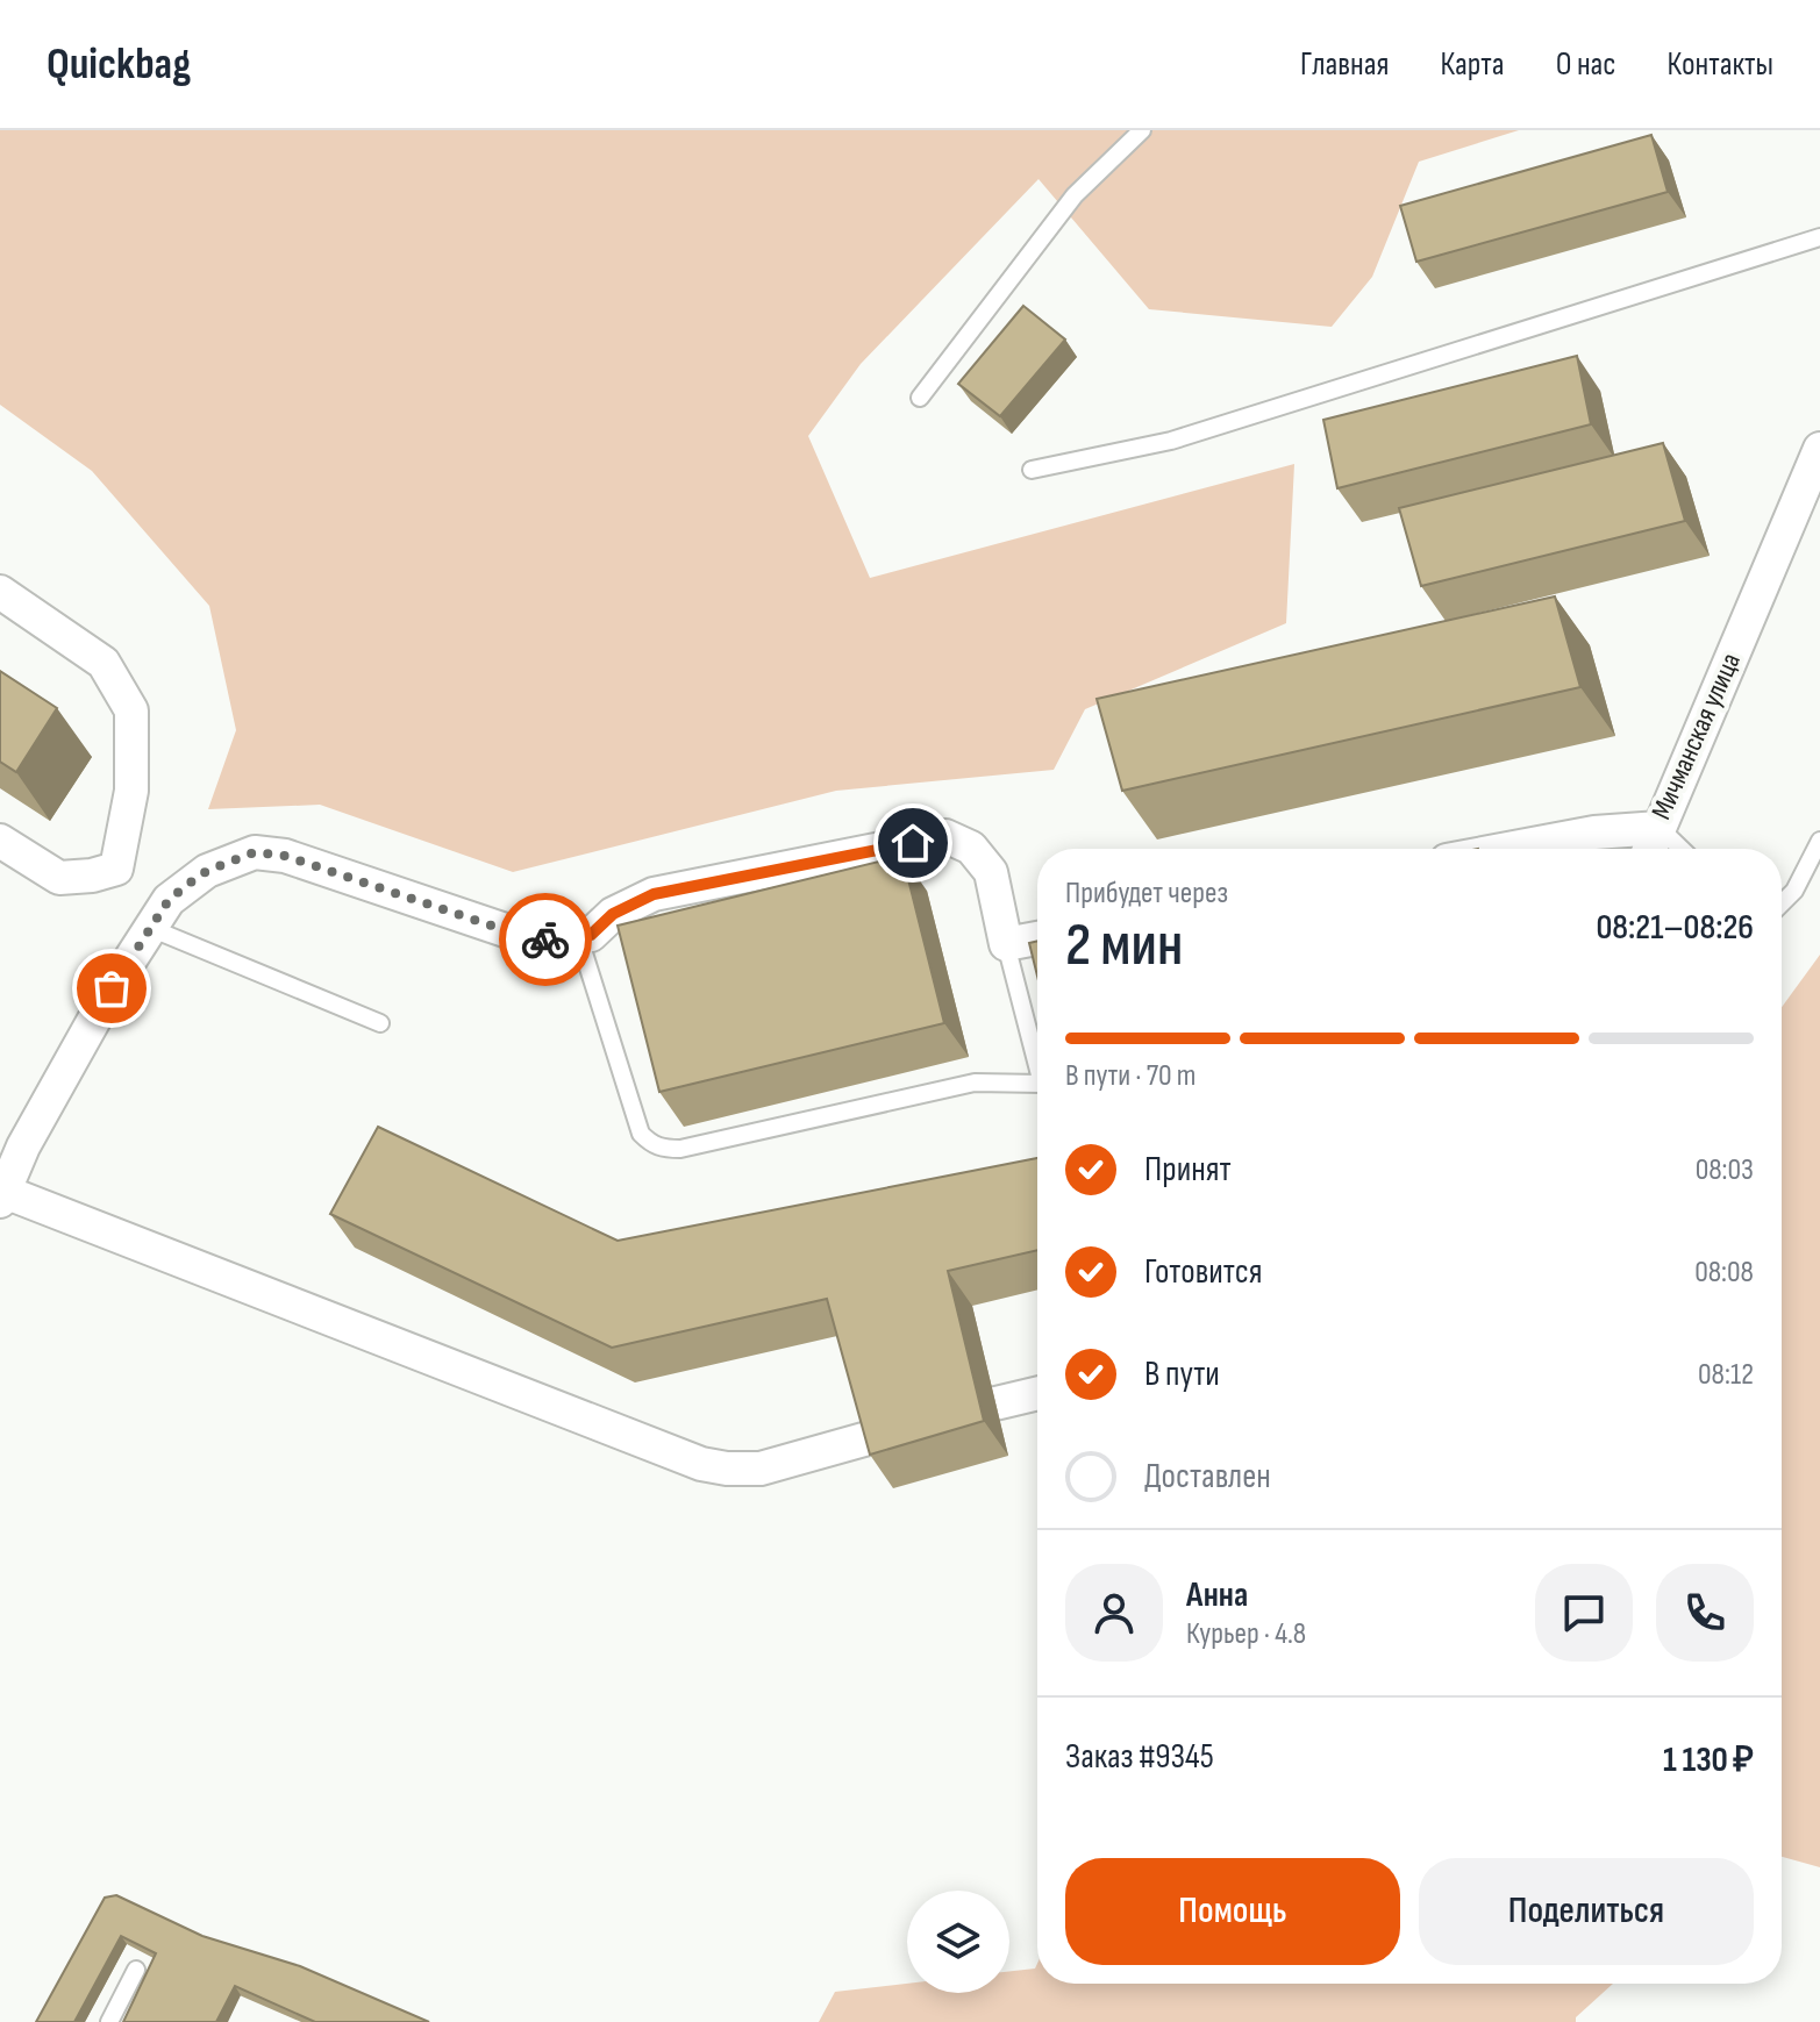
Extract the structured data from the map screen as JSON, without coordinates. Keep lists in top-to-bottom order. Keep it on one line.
{"streets":{"street":["Мичманская улица"]},"page":{"header":"Quickbag","nav":["Главная","Карта","О нас","Контакты"],"heading":["2 мин","Прибудет через","08:21–08:26"],"panel":["Анна","Курьер · 4.8","Заказ #9345","1 130 ₽"],"bar":"В пути · 70 m","list":[["Принят","08:03"],["Готовится","08:08"],["В пути","08:12"],"Доставлен"],"buttons":["Помощь","Поделиться"]}}
